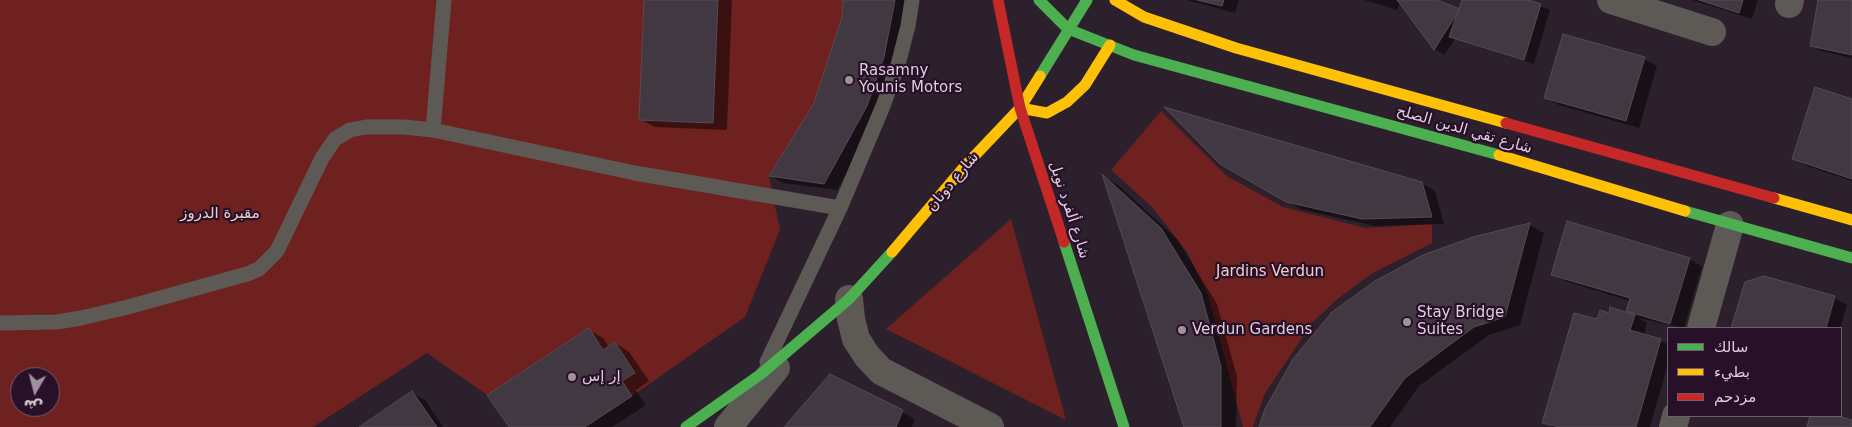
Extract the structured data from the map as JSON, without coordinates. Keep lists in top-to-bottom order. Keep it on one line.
{"streets":{"main road":["شارع تقي الدين الصلح","شارع دونان","شارع ألفرد نوبل"]},"crossings":[["شارع تقي الدين الصلح","شارع دونان"],["شارع دونان","شارع ألفرد نوبل"]],"parks":["مقبرة الدروز","Jardins Verdun"],"places":["Rasamny Younis Motors","Stay Bridge Suites","Verdun Gardens","إر إس"],"legend":["سالك","بطيء","مزدحم"],"north":"bottom"}
